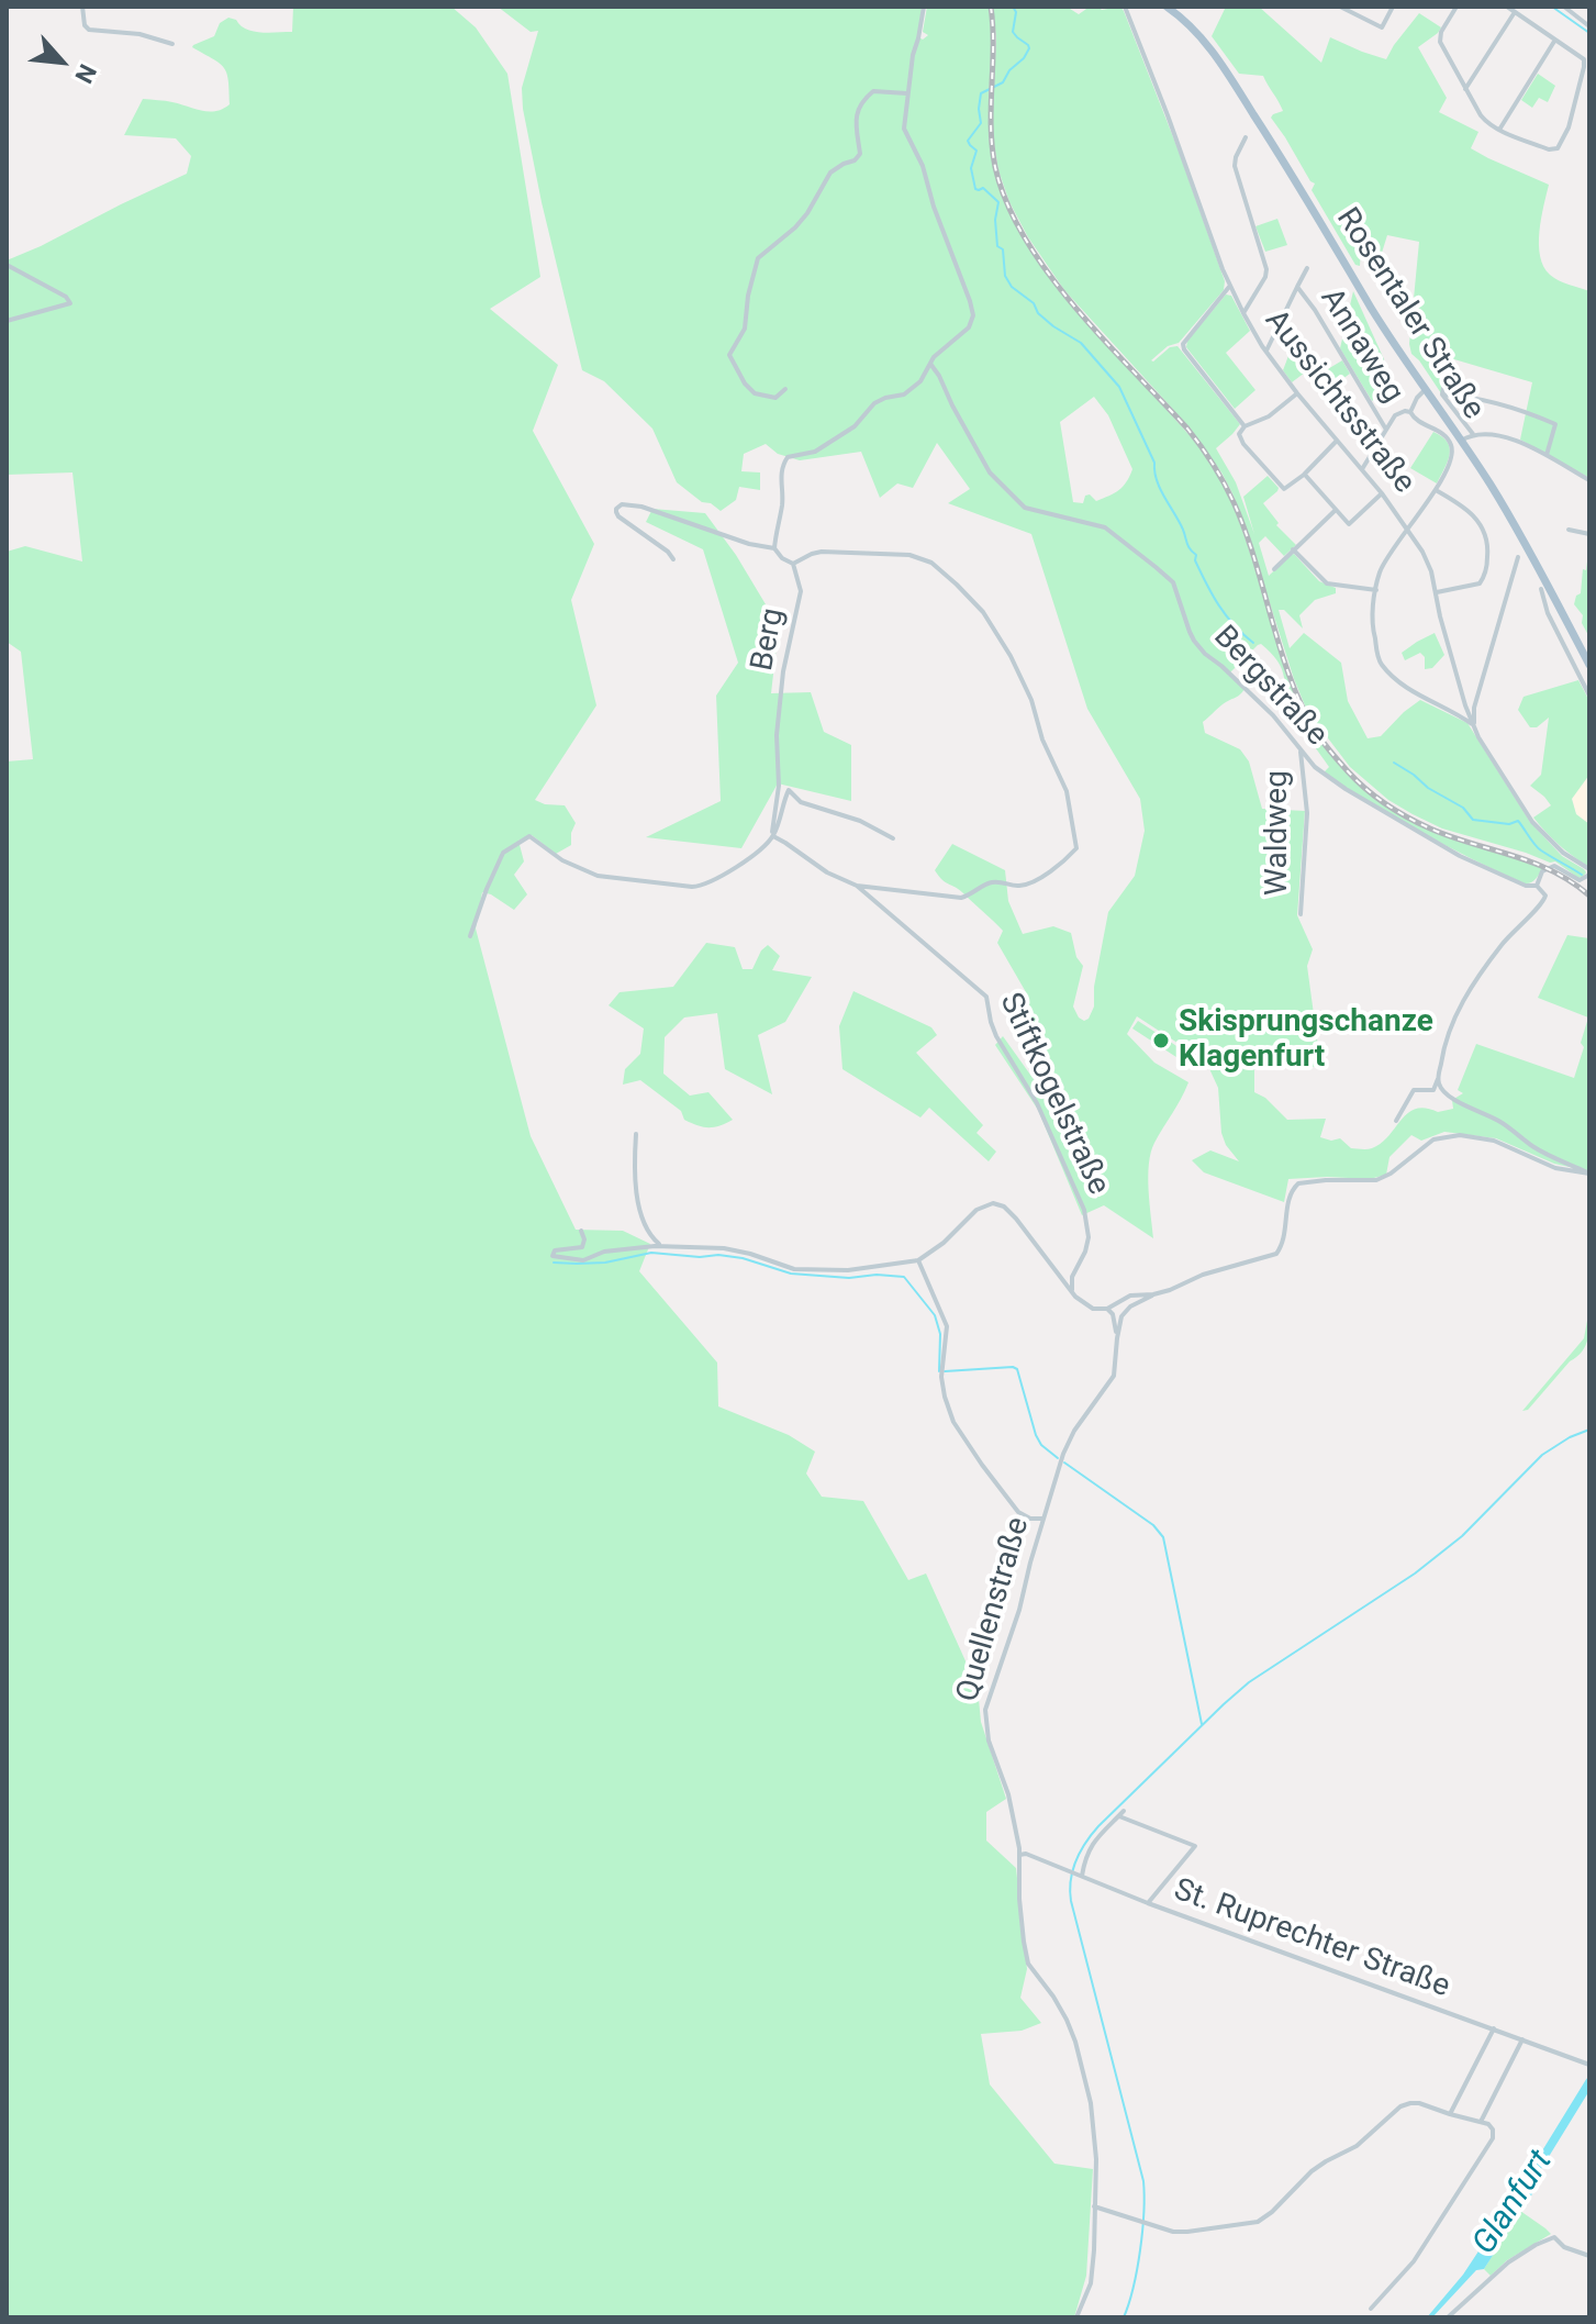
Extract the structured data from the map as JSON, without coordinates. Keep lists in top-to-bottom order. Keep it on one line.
{"streets":{"main road":["Rosentaler Straße"],"street":["Annaweg","Aussichtsstraße","Berg","Bergstraße","Waldweg","Stiftkogelstraße","Quellenstraße","St. Ruprechter Straße"]},"crossings":[["Annaweg","Aussichtsstraße"],["Berg","Stiftkogelstraße"],["Bergstraße","Waldweg"],["Quellenstraße","St. Ruprechter Straße"]],"water":["Glanfurt"],"places":["Skisprungschanze Klagenfurt"],"north":"bottom right"}
